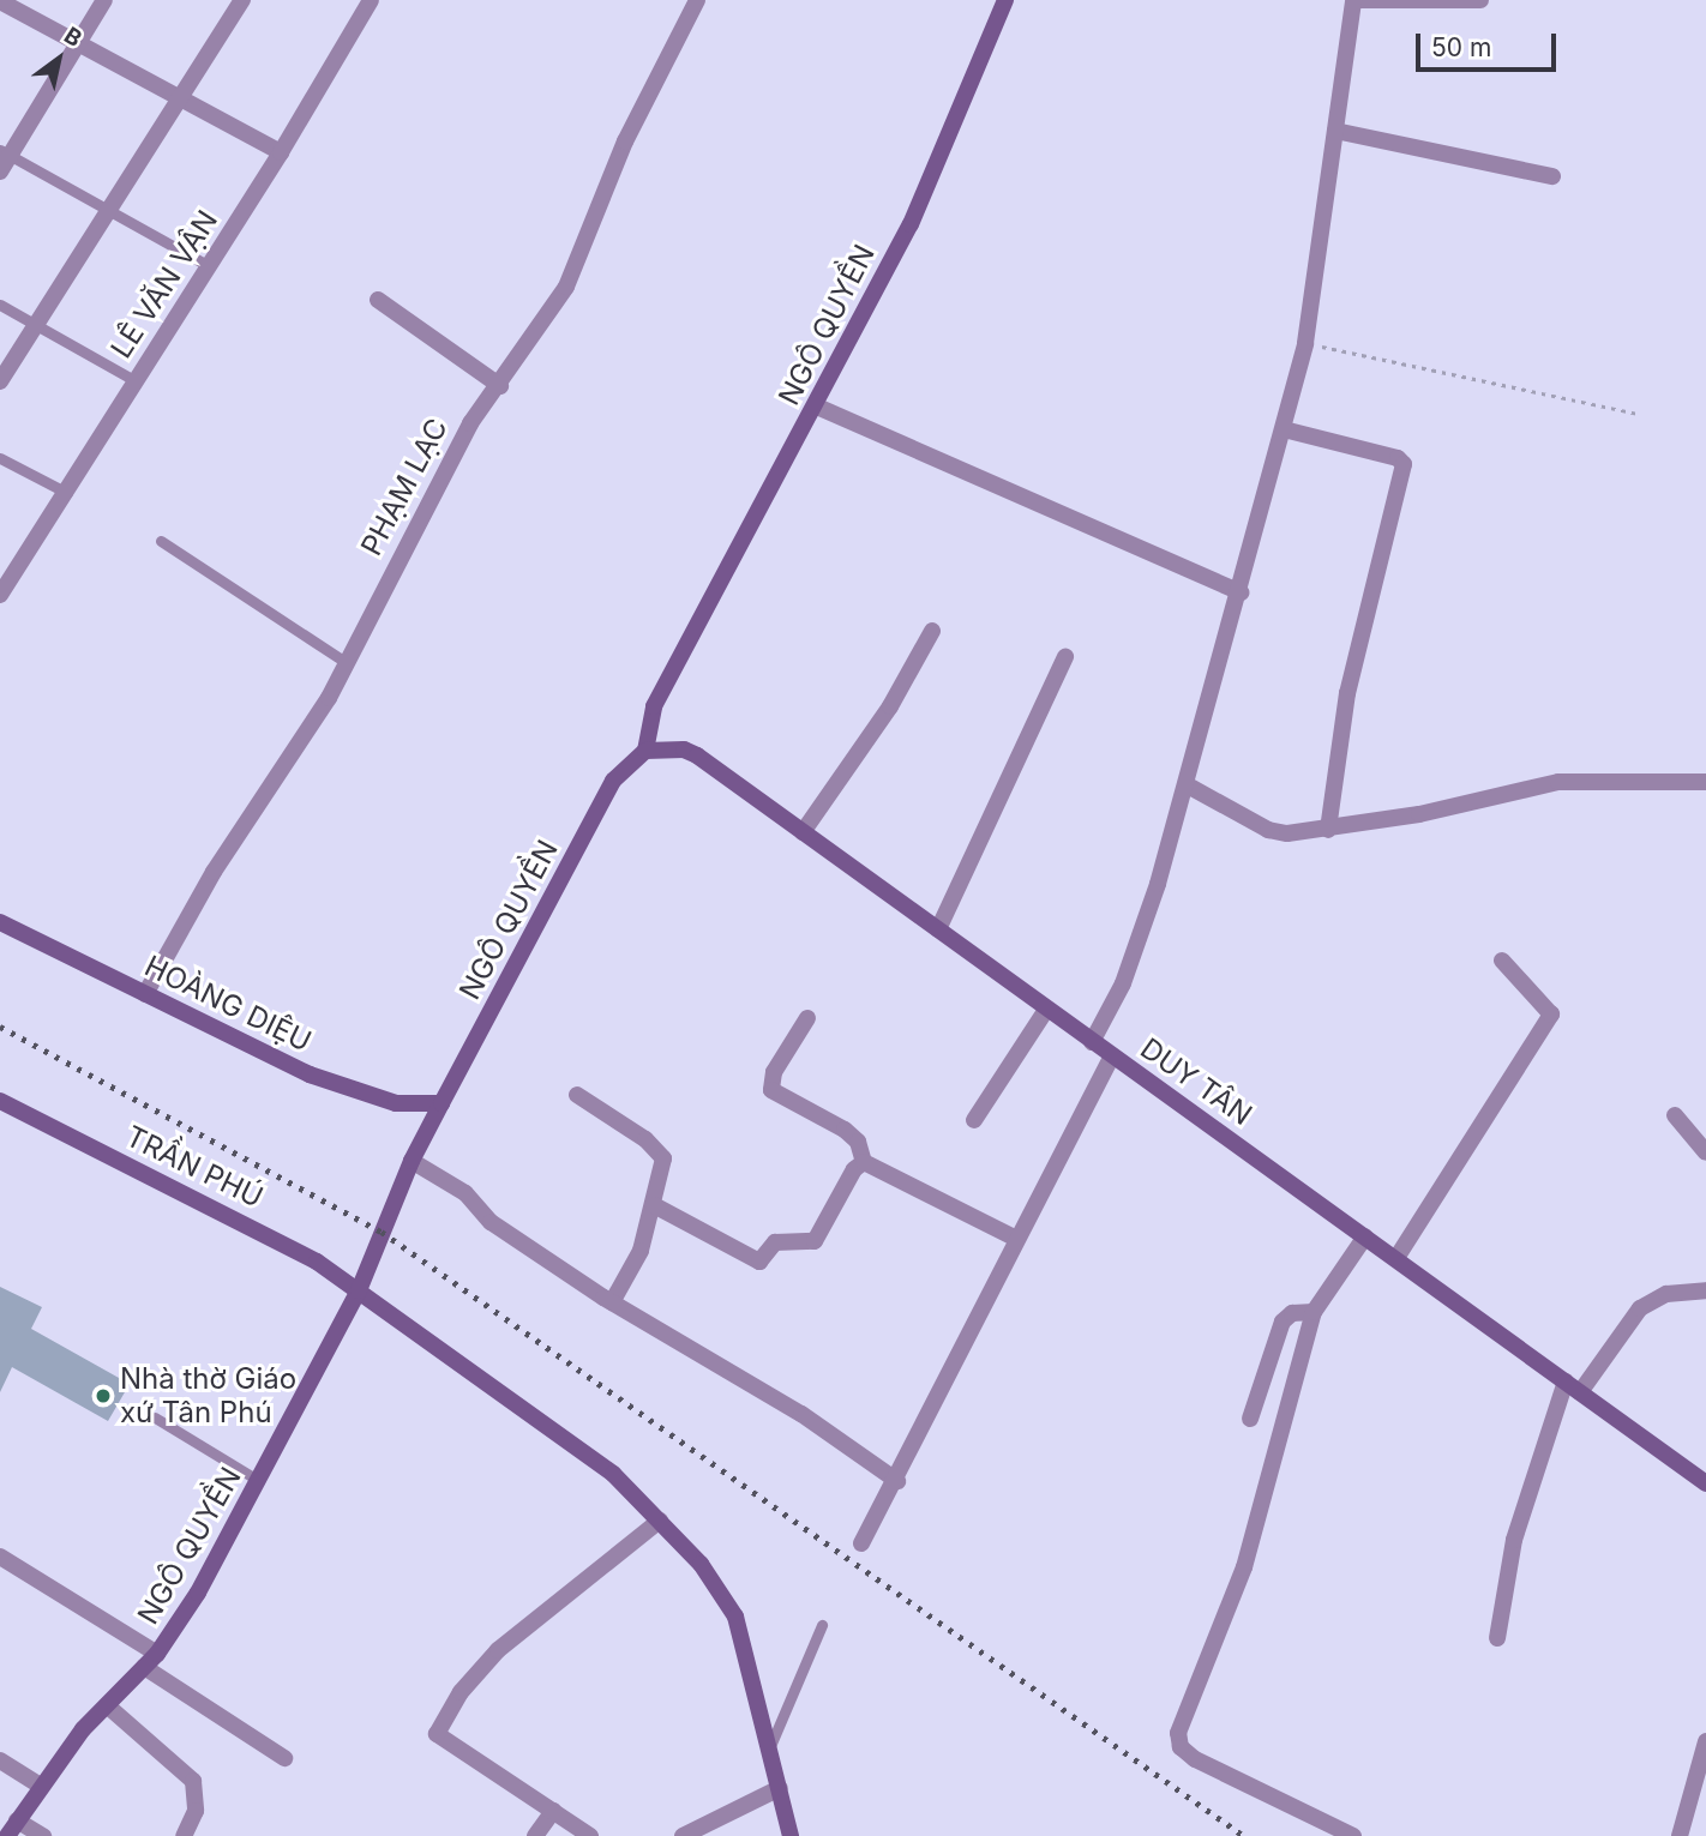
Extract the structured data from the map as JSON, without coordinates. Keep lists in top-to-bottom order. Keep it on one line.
{"streets":{"street":["LÊ VĂN VẬN","NGÔ QUYỀN","PHẠM LẠC","HOÀNG DIỆU","DUY TÂN","TRẦN PHÚ"]},"crossings":[["NGÔ QUYỀN","HOÀNG DIỆU"],["NGÔ QUYỀN","DUY TÂN"],["NGÔ QUYỀN","TRẦN PHÚ"],["PHẠM LẠC","HOÀNG DIỆU"]],"places":["Nhà thờ Giáo xứ Tân Phú"],"scale_bar":"50 m","north":"top right"}
